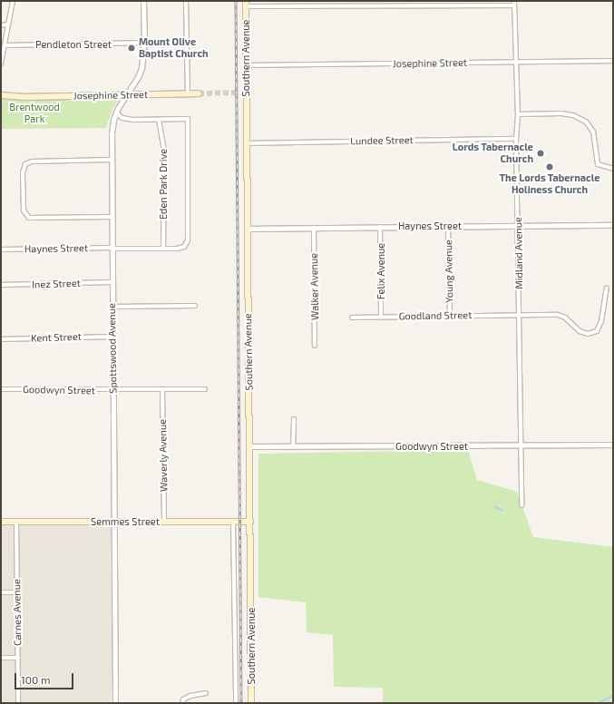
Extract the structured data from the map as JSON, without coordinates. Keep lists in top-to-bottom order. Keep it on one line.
{"streets":{"main road":["Southern Avenue","Josephine Street","Semmes Street"],"street":["Pendleton Street","Lundee Street","Eden Park Drive","Haynes Street","Midland Avenue","Felix Avenue","Young Avenue","Inez Street","Walker Avenue","Goodland Street","Kent Street","Spottswood Avenue","Goodwyn Street","Waverly Avenue","Carnes Avenue"]},"crossings":[["Pendleton Street","Spottswood Avenue"],["Southern Avenue","Josephine Street"],["Southern Avenue","Lundee Street"],["Southern Avenue","Haynes Street"],["Southern Avenue","Goodwyn Street"],["Southern Avenue","Semmes Street"],["Josephine Street","Midland Avenue"],["Josephine Street","Spottswood Avenue"],["Lundee Street","Midland Avenue"],["Eden Park Drive","Haynes Street"],["Haynes Street","Midland Avenue"],["Haynes Street","Felix Avenue"],["Haynes Street","Young Avenue"],["Haynes Street","Walker Avenue"],["Haynes Street","Spottswood Avenue"],["Midland Avenue","Goodland Street"],["Midland Avenue","Goodwyn Street"],["Felix Avenue","Goodland Street"],["Young Avenue","Goodland Street"],["Inez Street","Spottswood Avenue"],["Kent Street","Spottswood Avenue"],["Spottswood Avenue","Goodwyn Street"],["Spottswood Avenue","Semmes Street"],["Goodwyn Street","Waverly Avenue"],["Waverly Avenue","Semmes Street"],["Semmes Street","Carnes Avenue"]],"parks":["Brentwood Park"],"places":["Mount Olive Baptist Church","Lords Tabernacle Church","The Lords Tabernacle Holiness Church"],"scale_bar":"100 m"}
